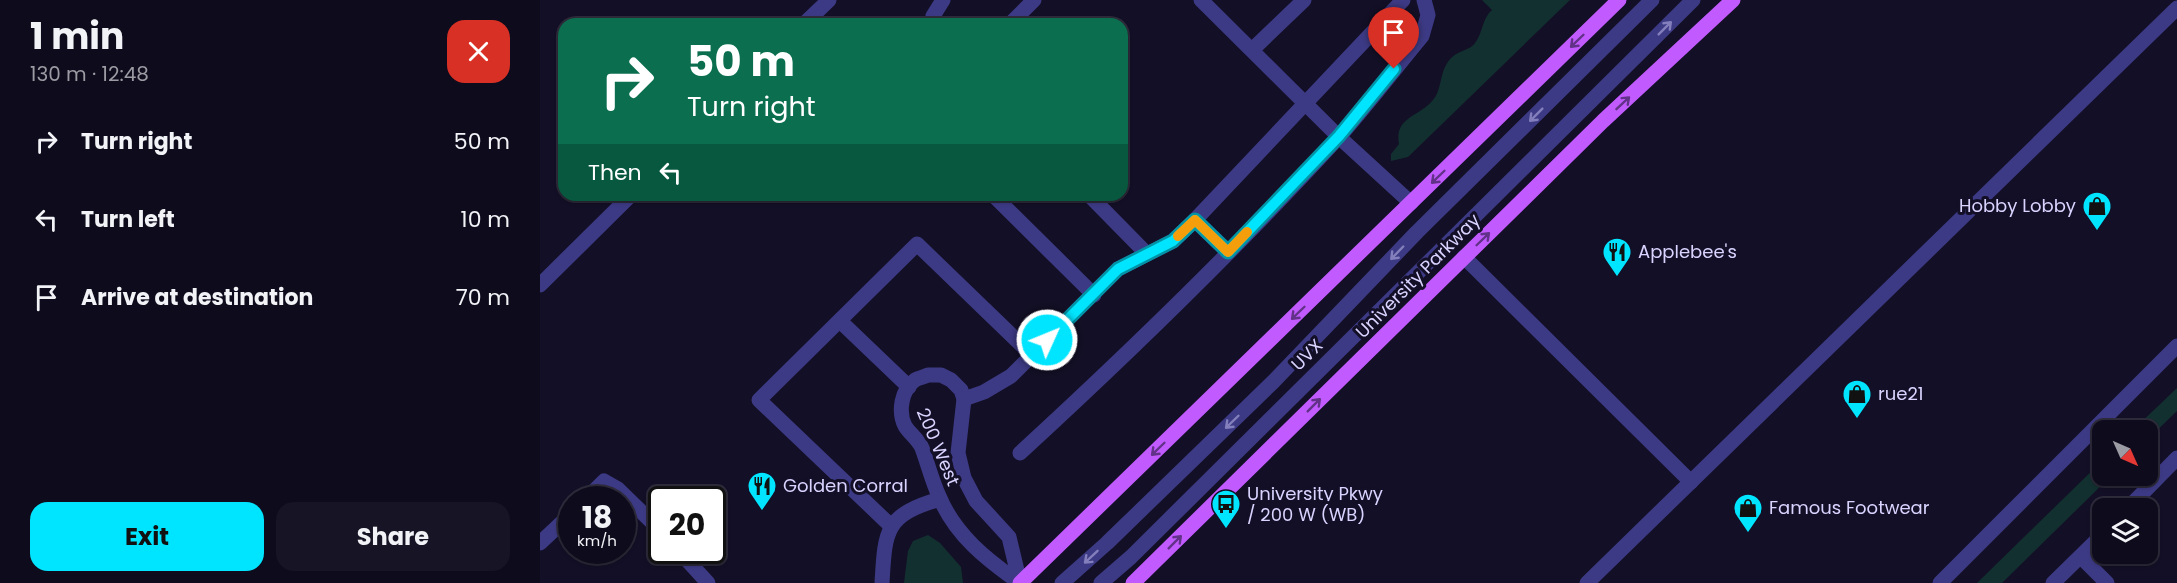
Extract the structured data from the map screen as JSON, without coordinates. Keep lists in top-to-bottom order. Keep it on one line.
{"streets":{"main road":["University Parkway"],"street":["UVX","200 West"]},"places":{"shop":["Hobby Lobby","rue21","Famous Footwear"],"restaurant":["Applebee's","Golden Corral"],"bus stop":["University Pkwy / 200 W (WB)"]},"north":"bottom right","page":{"heading":["1 min","130 m · 12:48"],"turn":["50 m","Turn right"],"list":[{"name":"Turn right","value":"50 m"},{"name":"Turn left","value":"10 m"},{"name":"Arrive at destination","value":"70 m"}],"then":"Then","speed":"18 km/h","limit":"20","buttons":["Exit","Share"]}}
